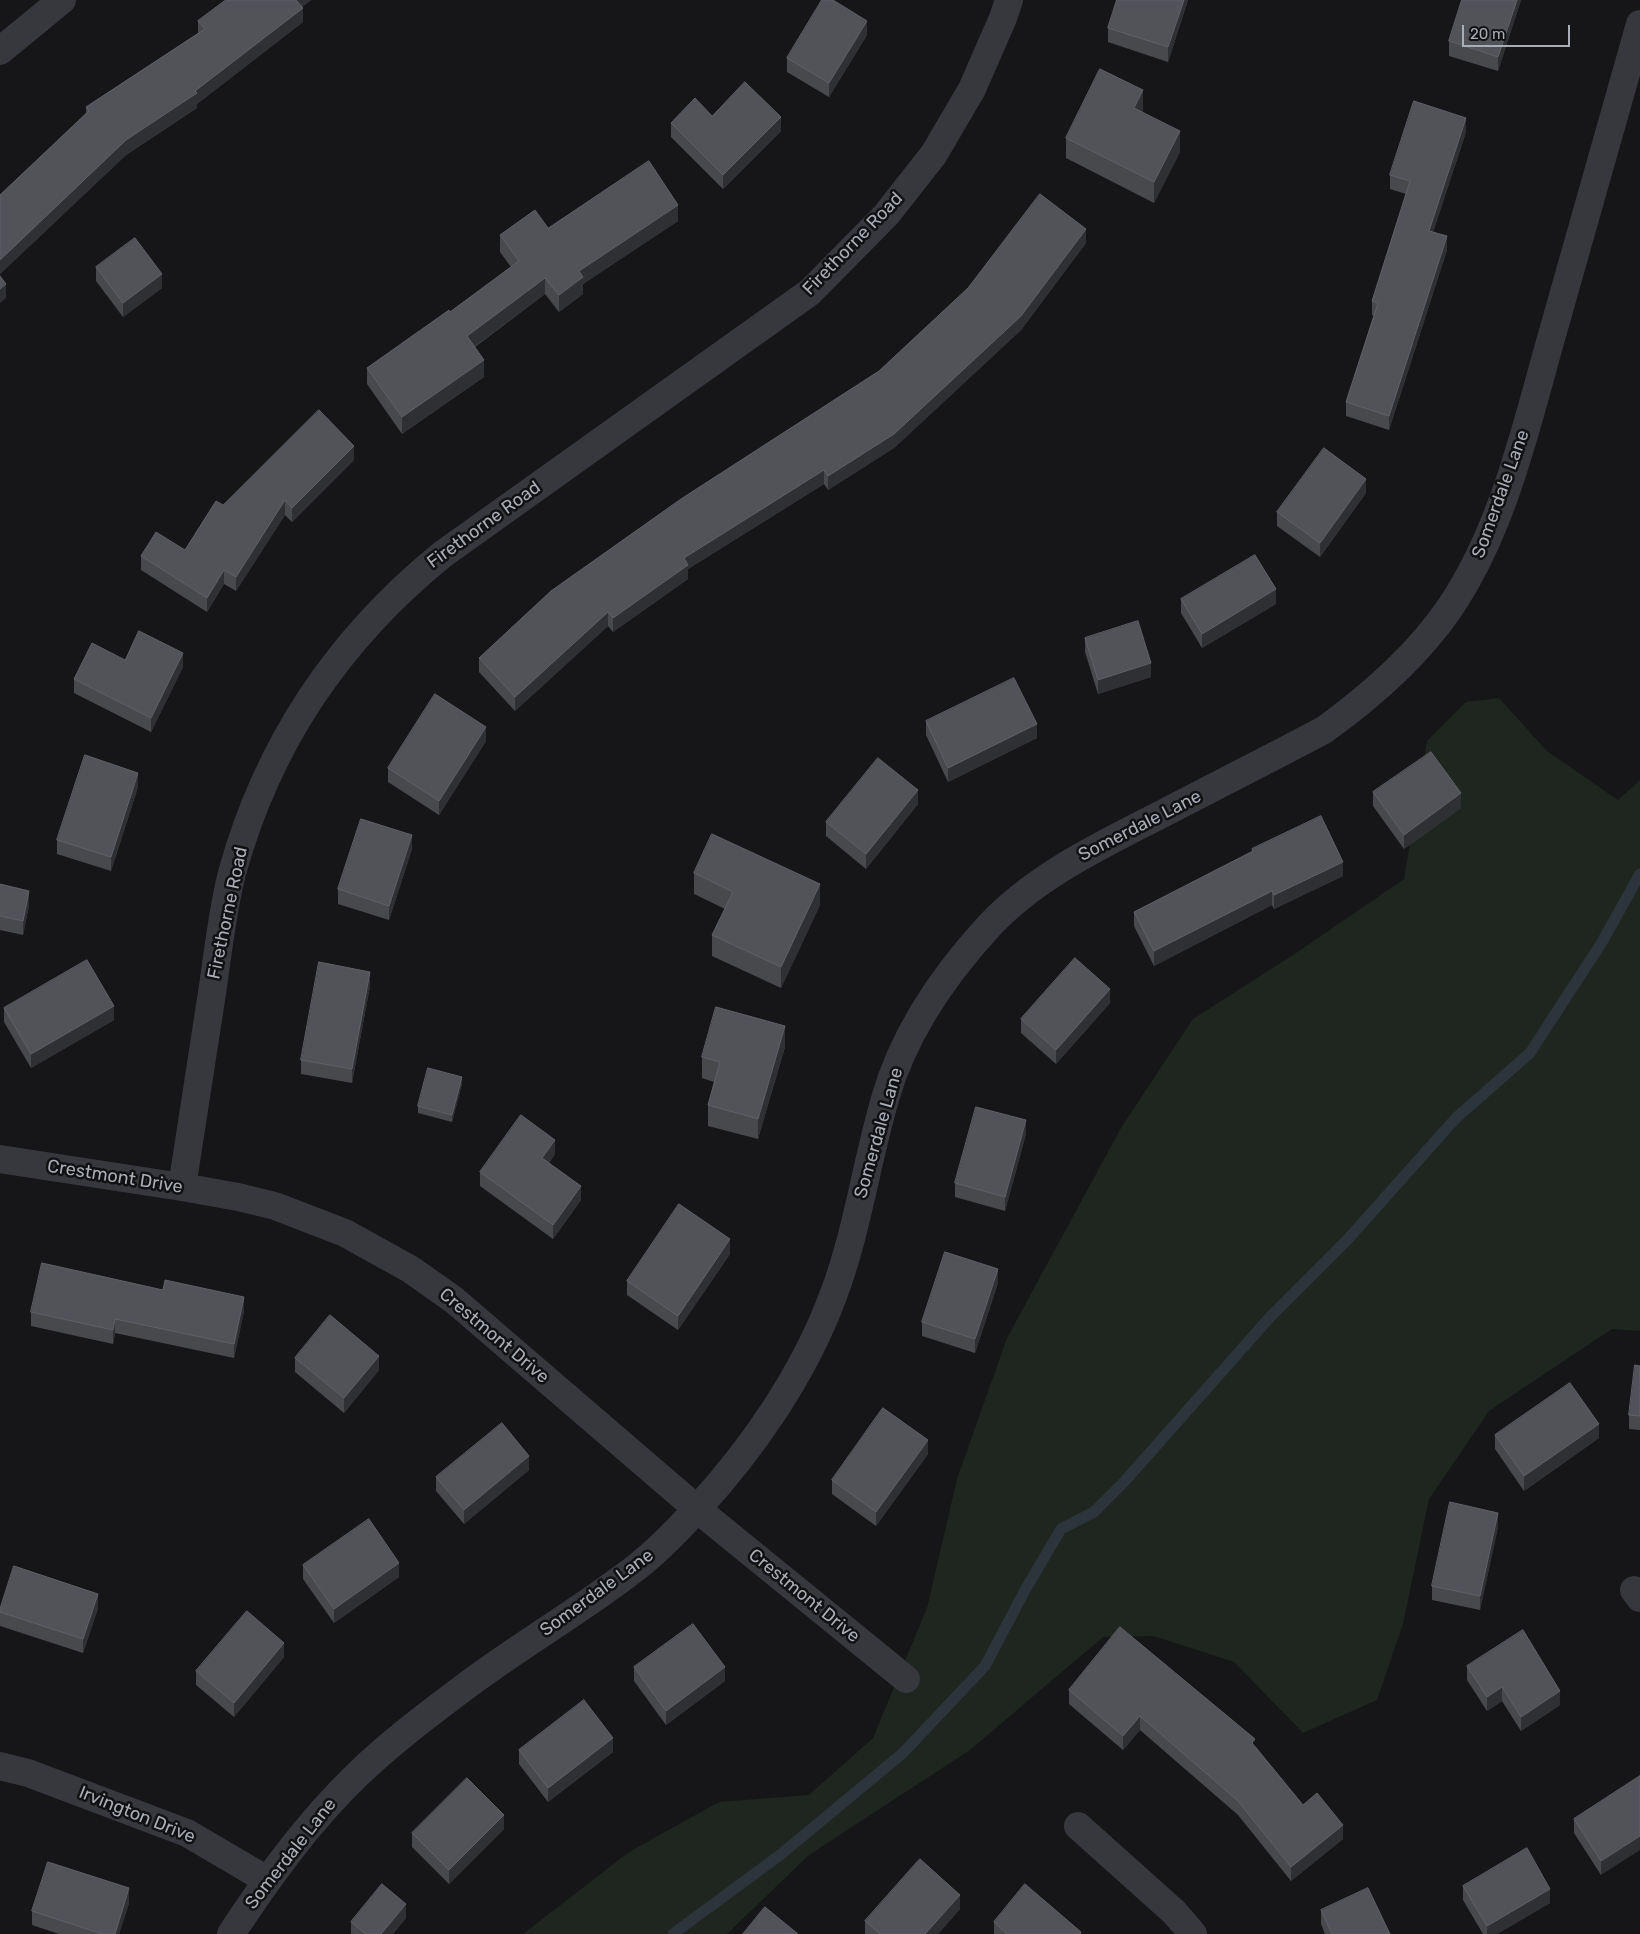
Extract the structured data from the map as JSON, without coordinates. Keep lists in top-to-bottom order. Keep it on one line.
{"streets":{"street":["Firethorne Road","Somerdale Lane","Crestmont Drive","Irvington Drive"]},"crossings":[["Firethorne Road","Crestmont Drive"],["Somerdale Lane","Crestmont Drive"],["Somerdale Lane","Irvington Drive"]],"scale_bar":"20 m"}
